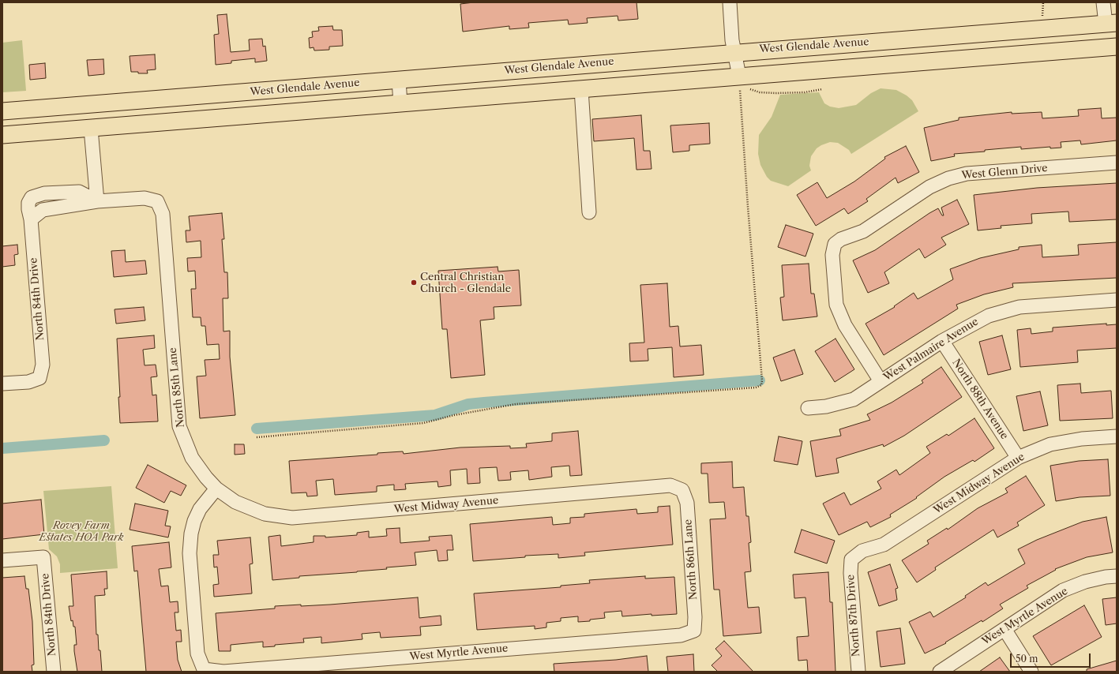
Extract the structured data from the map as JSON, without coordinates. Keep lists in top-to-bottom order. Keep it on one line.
{"streets":{"main road":["West Glendale Avenue"],"street":["West Glenn Drive","North 84th Drive","West Palmaire Avenue","North 85th Lane","North 88th Avenue","West Midway Avenue","North 86th Lane","North 87th Drive","West Myrtle Avenue"]},"crossings":[["West Glenn Drive","West Palmaire Avenue"],["North 84th Drive","North 85th Lane"],["West Palmaire Avenue","North 88th Avenue"],["North 85th Lane","West Midway Avenue"],["North 85th Lane","West Myrtle Avenue"],["North 88th Avenue","West Midway Avenue"],["West Midway Avenue","North 86th Lane"],["West Midway Avenue","North 87th Drive"],["West Midway Avenue","West Myrtle Avenue"],["North 86th Lane","West Myrtle Avenue"]],"parks":["Rovey Farm Estates HOA Park"],"places":["Central Christian Church - Glendale"],"scale_bar":"50 m"}
